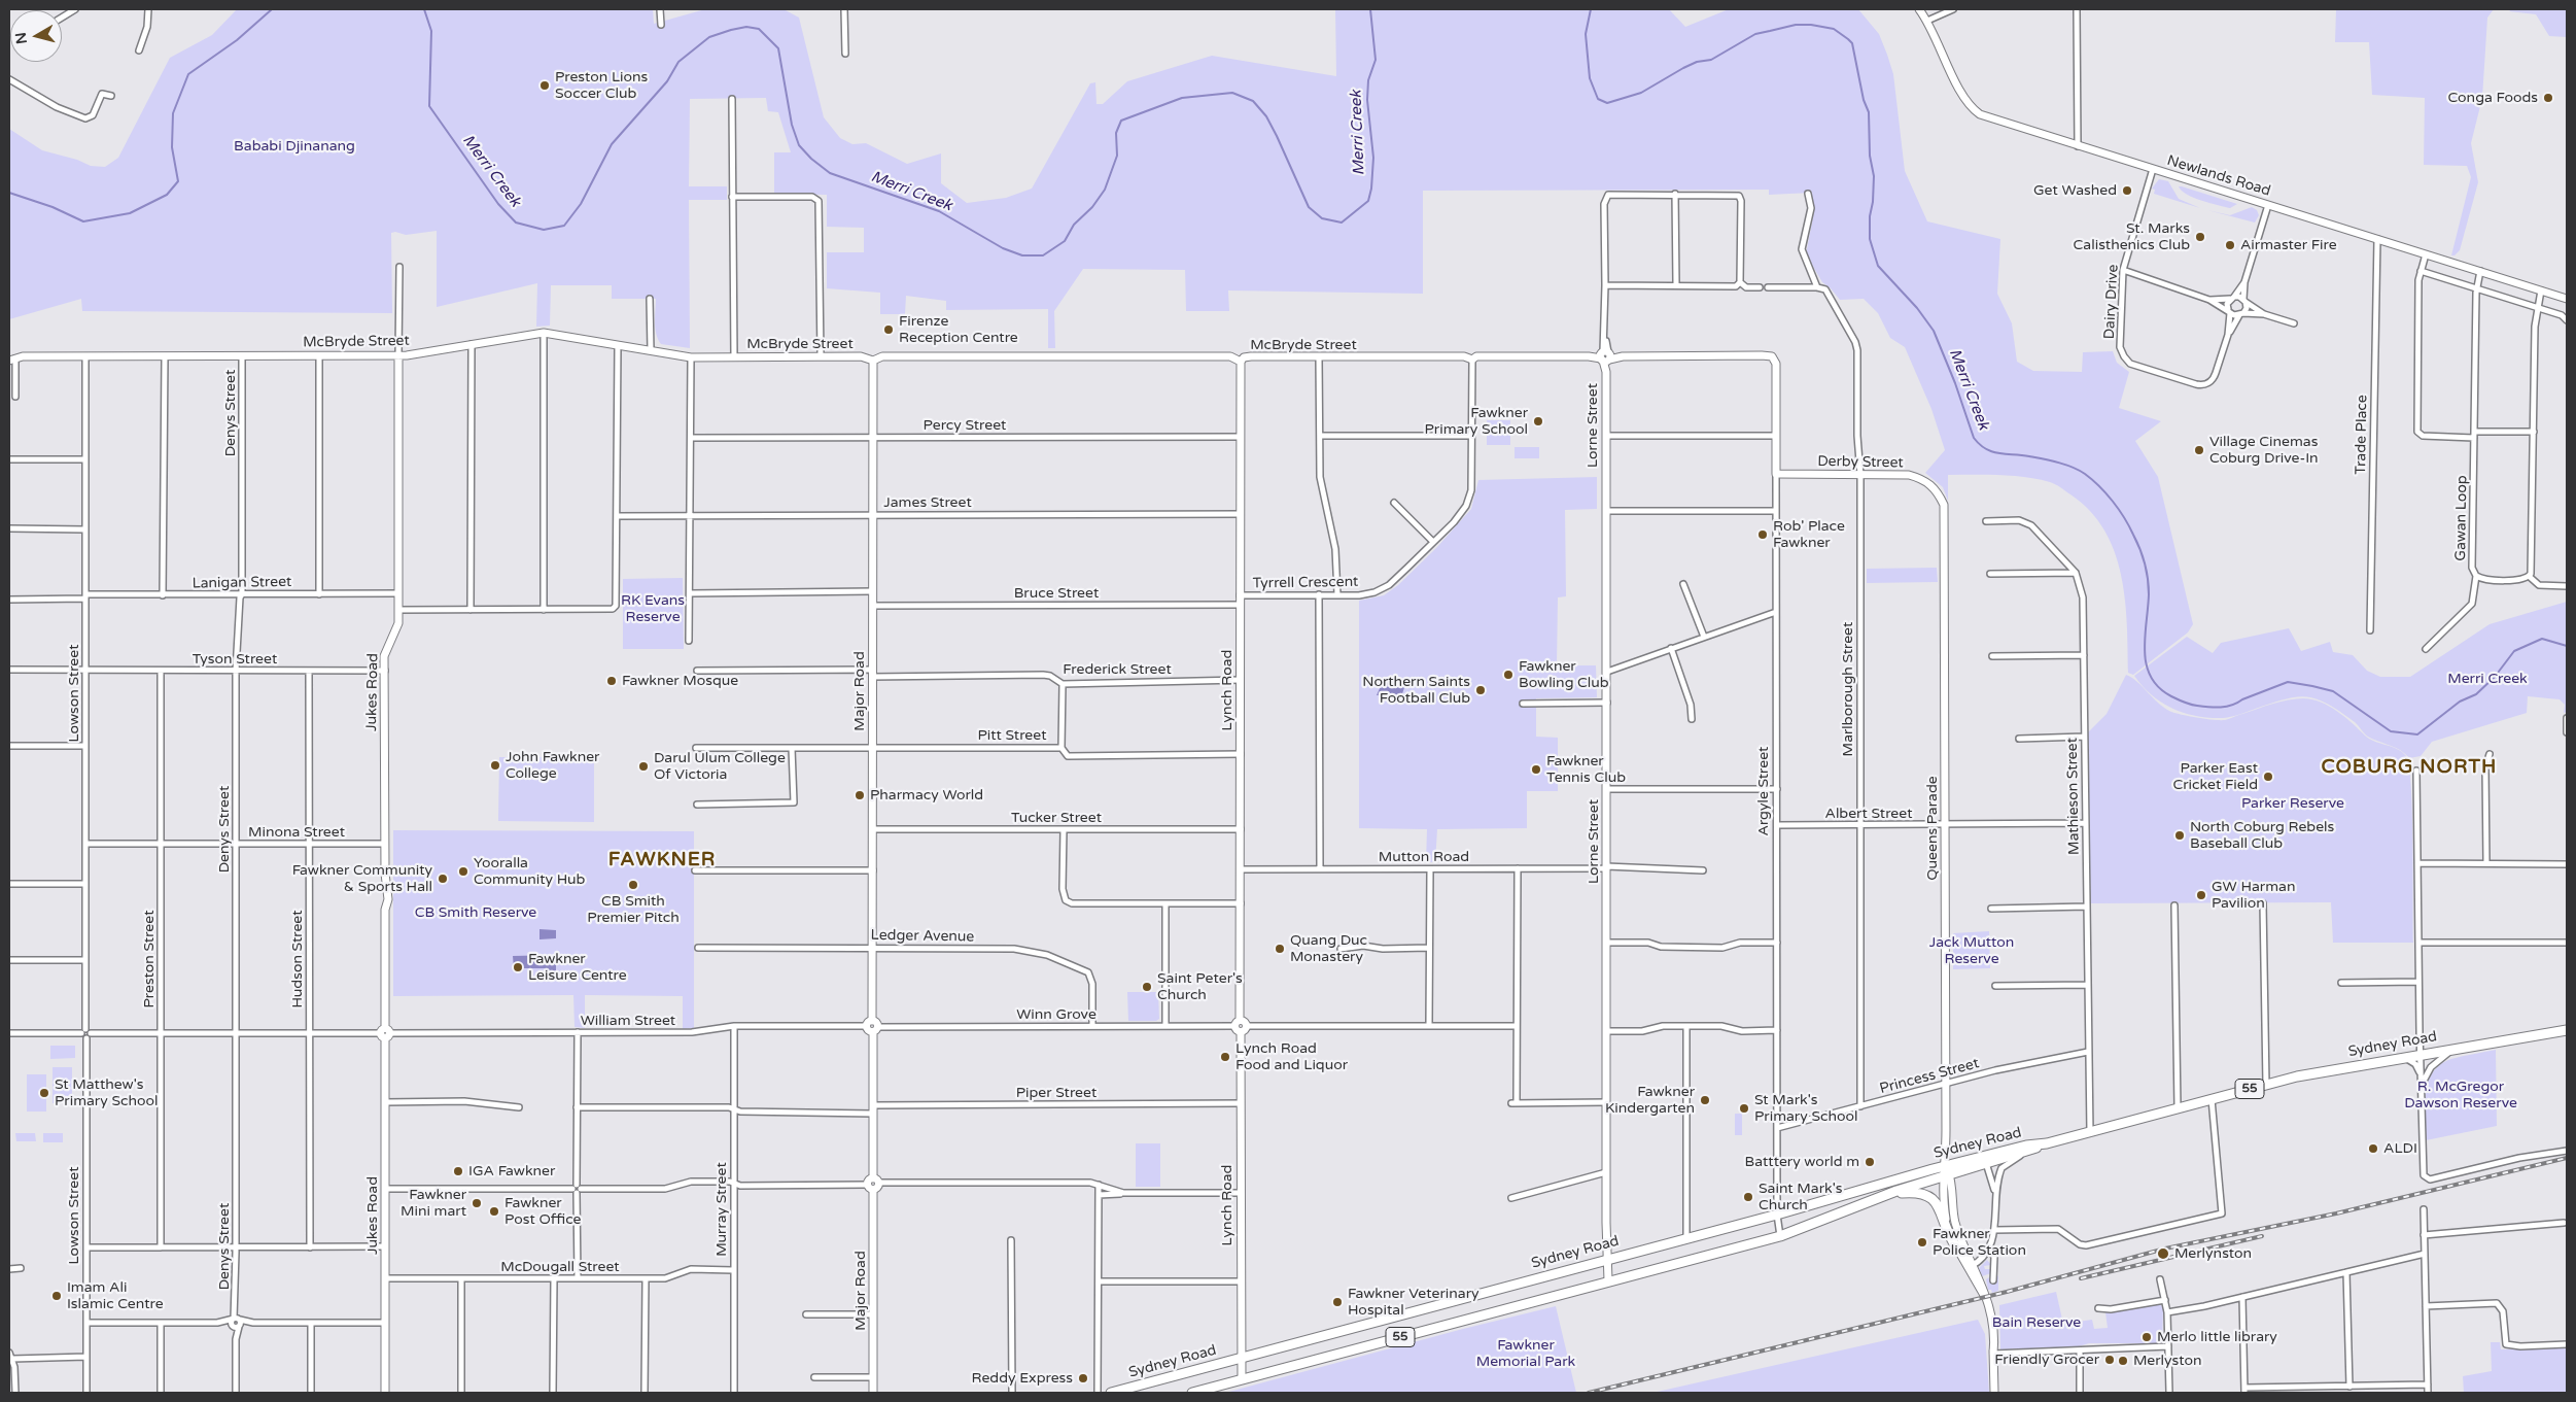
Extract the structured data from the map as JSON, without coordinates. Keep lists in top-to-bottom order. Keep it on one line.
{"streets":{"highway":["Sydney Road","55"],"street":["Newlands Road","Dairy Drive","McBryde Street","Denys Street","Percy Street","Lorne Street","Trade Place","Derby Street","James Street","Gawan Loop","Lanigan Street","Tyrrell Crescent","Bruce Street","Tyson Street","Frederick Street","Marlborough Street","Lynch Road","Major Road","Jukes Road","Lowson Street","Pitt Street","Argyle Street","Mathieson Street","Albert Street","Tucker Street","Queens Parade","Minona Street","Mutton Road","Ledger Avenue","Preston Street","Hudson Street","Winn Grove","William Street","Princess Street","Piper Street","Murray Street","McDougall Street"]},"crossings":[["Newlands Road","Dairy Drive"],["Newlands Road","Trade Place"],["Newlands Road","Gawan Loop"],["McBryde Street","Denys Street"],["McBryde Street","Lorne Street"],["McBryde Street","Tyrrell Crescent"],["McBryde Street","Lynch Road"],["McBryde Street","Major Road"],["McBryde Street","Jukes Road"],["McBryde Street","Lowson Street"],["McBryde Street","Argyle Street"],["Denys Street","Lanigan Street"],["Denys Street","Tyson Street"],["Denys Street","Minona Street"],["Denys Street","William Street"],["Percy Street","Lynch Road"],["Percy Street","Major Road"],["Lorne Street","Mutton Road"],["Lorne Street","Sydney Road"],["Derby Street","Marlborough Street"],["Derby Street","Argyle Street"],["Derby Street","Queens Parade"],["James Street","Lynch Road"],["James Street","Major Road"],["Lanigan Street","Jukes Road"],["Lanigan Street","Lowson Street"],["Tyrrell Crescent","Lynch Road"],["Bruce Street","Lynch Road"],["Bruce Street","Major Road"],["Tyson Street","Jukes Road"],["Tyson Street","Lowson Street"],["Tyson Street","Preston Street"],["Tyson Street","Hudson Street"],["Frederick Street","Lynch Road"],["Frederick Street","Major Road"],["Marlborough Street","Albert Street"],["Marlborough Street","Princess Street"],["Lynch Road","Pitt Street"],["Lynch Road","Tucker Street"],["Lynch Road","Mutton Road"],["Lynch Road","Winn Grove"],["Lynch Road","Sydney Road"],["Lynch Road","Piper Street"],["Major Road","Pitt Street"],["Major Road","Tucker Street"],["Major Road","Ledger Avenue"],["Major Road","Winn Grove"],["Major Road","William Street"],["Major Road","Piper Street"],["Jukes Road","Minona Street"],["Jukes Road","William Street"],["Jukes Road","McDougall Street"],["Lowson Street","Minona Street"],["Lowson Street","William Street"],["Argyle Street","Albert Street"],["Argyle Street","Sydney Road"],["Argyle Street","Princess Street"],["Mathieson Street","Albert Street"],["Mathieson Street","Sydney Road"],["Mathieson Street","Princess Street"],["Albert Street","Queens Parade"],["Queens Parade","Sydney Road"],["Queens Parade","Princess Street"],["Minona Street","Preston Street"],["Minona Street","Hudson Street"],["Ledger Avenue","Winn Grove"],["Preston Street","William Street"],["Hudson Street","William Street"],["William Street","Murray Street"],["Piper Street","Murray Street"],["Murray Street","McDougall Street"]],"districts":["COBURG NORTH","FAWKNER"],"water":["Merri Creek"],"parks":["Bababi Djinanang","RK Evans Reserve","Merri Creek","Parker Reserve","CB Smith Reserve","Jack Mutton Reserve","R. McGregor Dawson Reserve","Bain Reserve","Fawkner Memorial Park"],"places":["Preston Lions Soccer Club","Conga Foods","Get Washed","St. Marks Calisthenics Club","Airmaster Fire","Firenze Reception Centre","Fawkner Primary School","Village Cinemas Coburg Drive-In","Rob' Place Fawkner","Fawkner Bowling Club","Fawkner Mosque","Northern Saints Football Club","John Fawkner College","Darul Ulum College Of Victoria","Fawkner Tennis Club","Parker East Cricket Field","Pharmacy World","North Coburg Rebels Baseball Club","Yooralla Community Hub","Fawkner Community & Sports Hall","CB Smith Premier Pitch","GW Harman Pavilion","Quang Duc Monastery","Fawkner Leisure Centre","Saint Peter's Church","Lynch Road Food and Liquor","St Matthew's Primary School","Fawkner Kindergarten","St Mark's Primary School","ALDI","Batttery world m","IGA Fawkner","Saint Mark's Church","Fawkner Mini mart","Fawkner Post Office","Fawkner Police Station","Merlynston","Imam Ali Islamic Centre","Fawkner Veterinary Hospital","Merlo little library","Friendly Grocer","Merlyston","Reddy Express"],"north":"left"}
